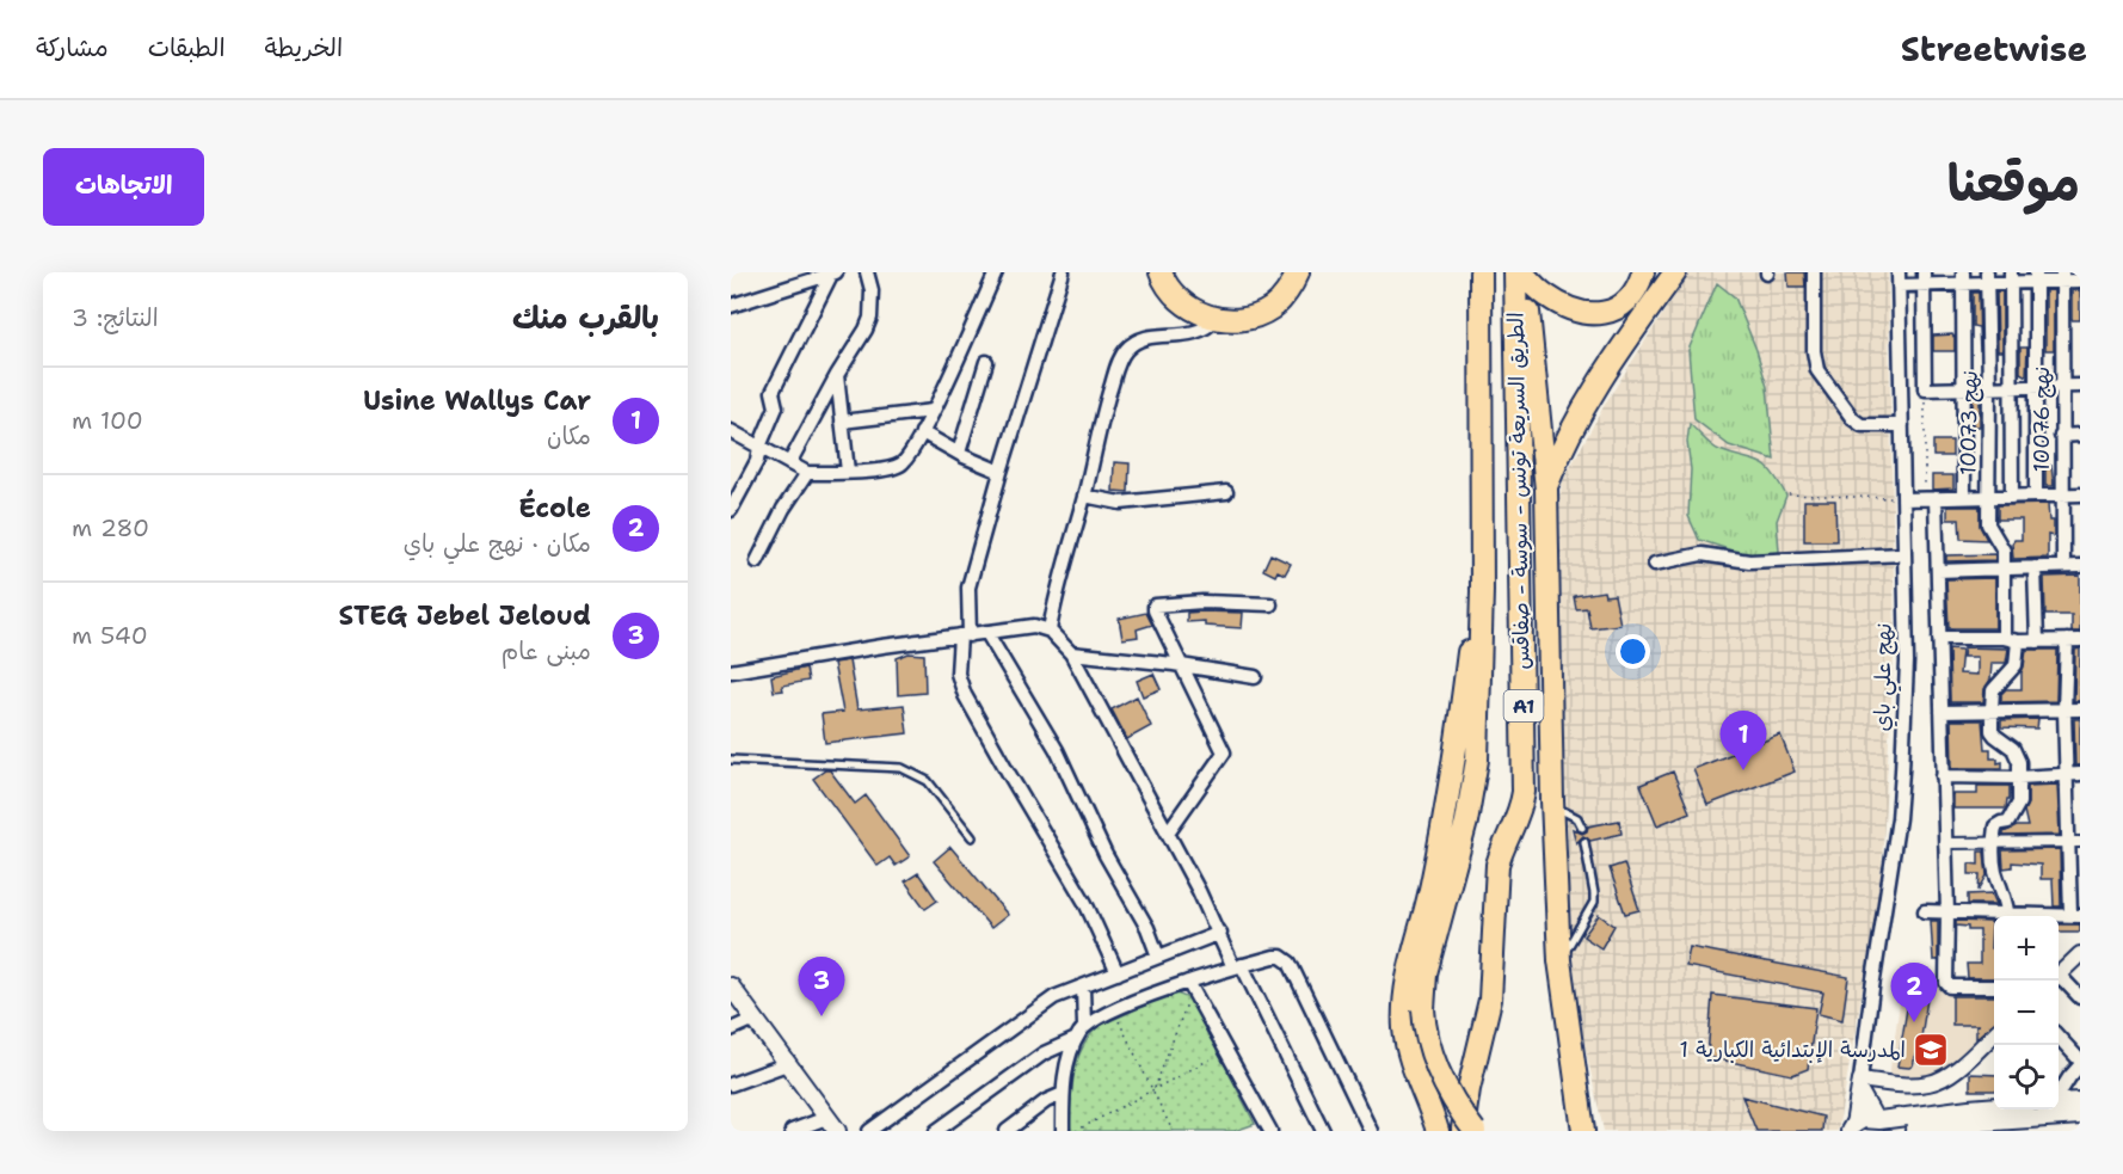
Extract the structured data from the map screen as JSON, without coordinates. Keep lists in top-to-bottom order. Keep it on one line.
{"streets":{"highway":["الطريق السريعة تونس - سوسة - صفاقس","A1"],"street":["نهج 10076","نهج 10073","نهج علي باي"]},"places":{"school or university":["المدرسة الإبتدائية الكبارية 1"]},"page":{"header":"Streetwise","nav":["الخريطة","الطبقات","مشاركة"],"title":"موقعنا","buttons":"الاتجاهات","heading":["بالقرب منك","النتائج: 3"],"list":[{"mark":"1","name":"Usine Wallys Car","note":"مكان","value":"100 m"},{"mark":"2","name":"École","note":"مكان · نهج علي باي","value":"280 m"},{"mark":"3","name":"STEG Jebel Jeloud","note":"مبنى عام","value":"540 m"}],"pins":["1","3","2"],"map_buttons":["+","−"]}}
